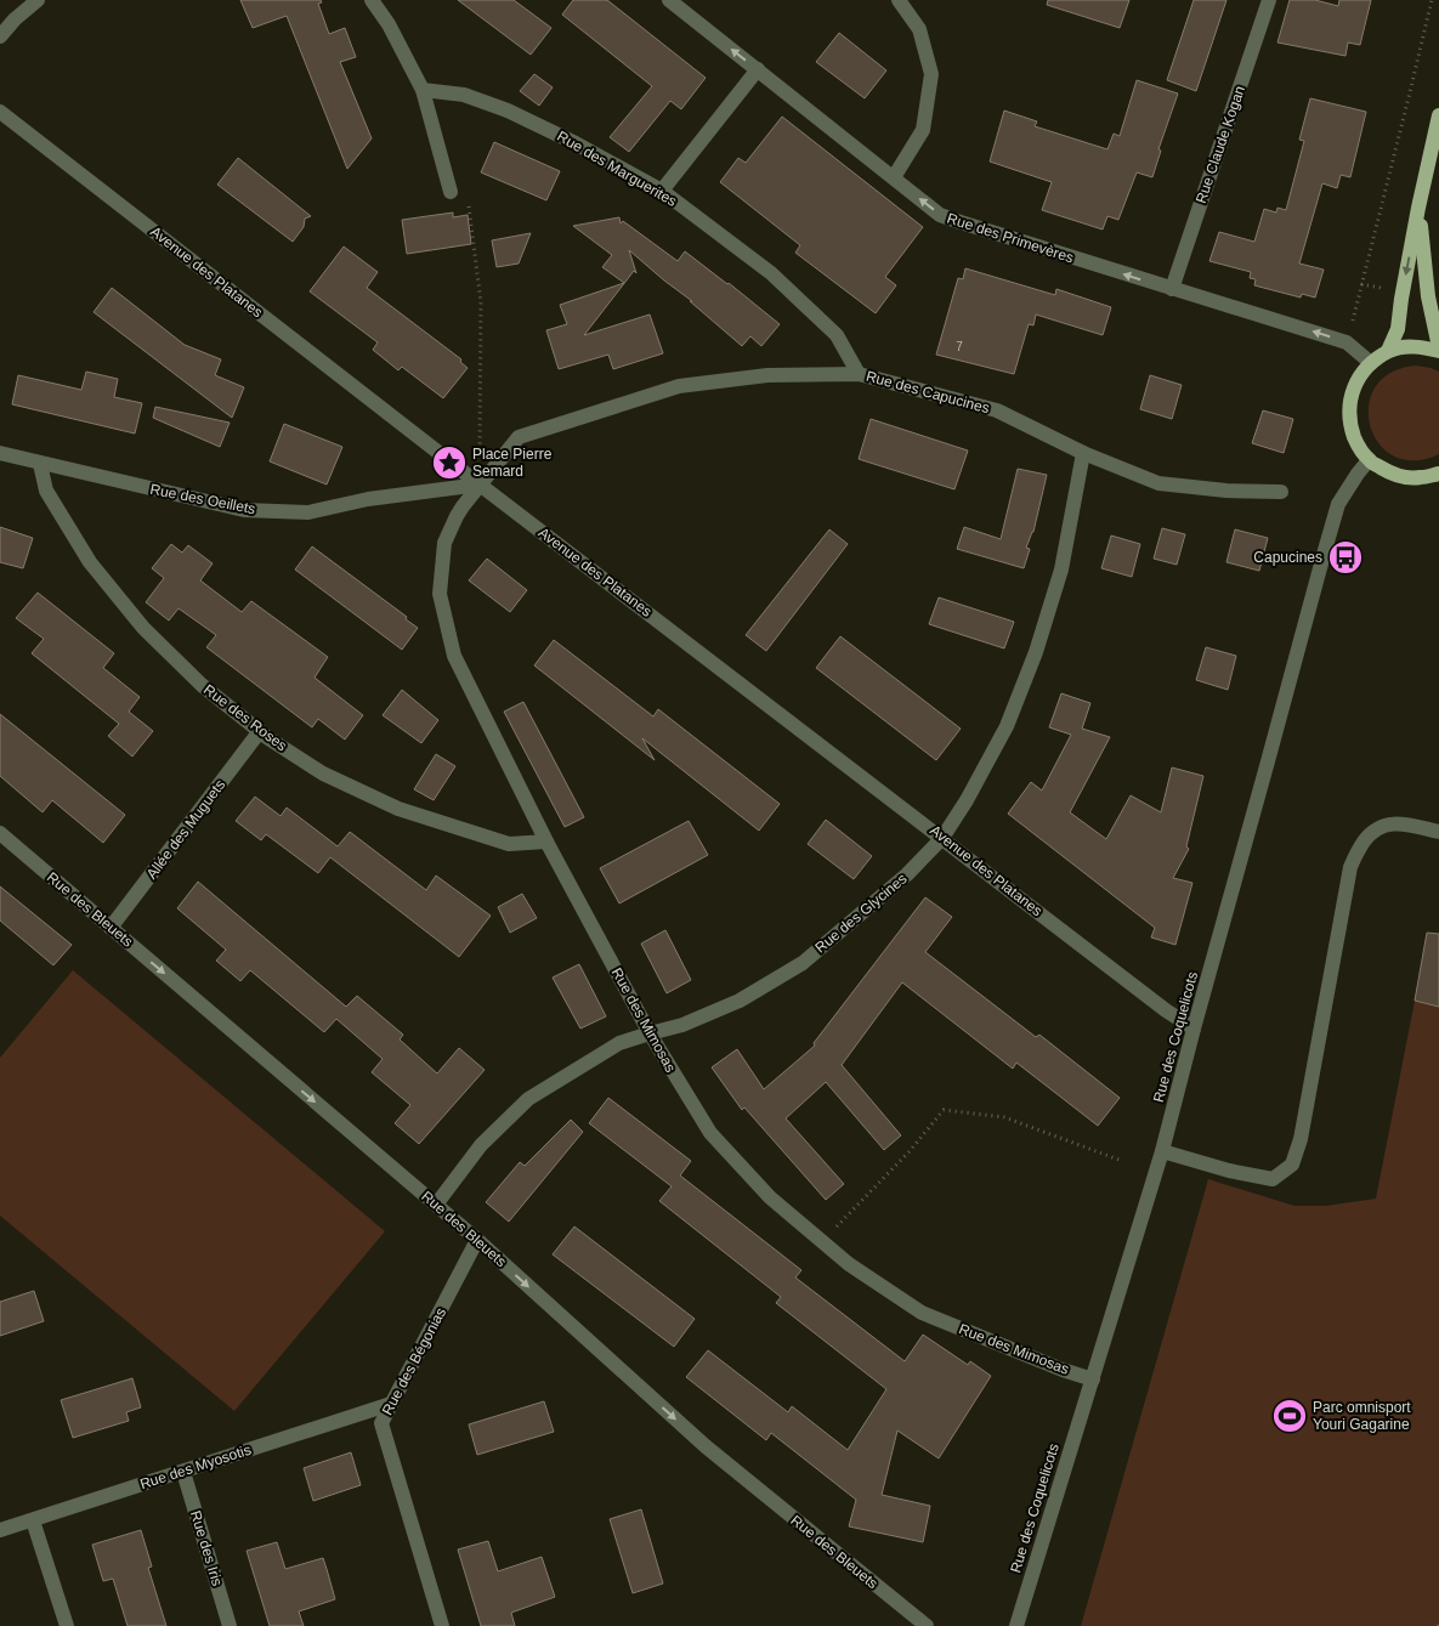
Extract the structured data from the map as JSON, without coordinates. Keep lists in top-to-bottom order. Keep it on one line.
{"streets":{"street":["Rue Claude Kogan","Rue des Marguerites","Rue des Primevères","Avenue des Platanes","Rue des Capucines","Rue des Oeillets","Rue des Roses","Allée des Muguets","Rue des Bleuets","Rue des Glycines","Rue des Mimosas","Rue des Coquelicots","Rue des Bégonias","Rue des Myosotis","Rue des Iris"]},"crossings":[["Rue Claude Kogan","Rue des Primevères"],["Rue des Marguerites","Rue des Capucines"],["Avenue des Platanes","Rue des Capucines"],["Avenue des Platanes","Rue des Oeillets"],["Avenue des Platanes","Rue des Glycines"],["Avenue des Platanes","Rue des Mimosas"],["Avenue des Platanes","Rue des Coquelicots"],["Rue des Capucines","Rue des Oeillets"],["Rue des Capucines","Rue des Glycines"],["Rue des Capucines","Rue des Mimosas"],["Rue des Oeillets","Rue des Roses"],["Rue des Oeillets","Rue des Mimosas"],["Rue des Roses","Allée des Muguets"],["Rue des Roses","Rue des Mimosas"],["Allée des Muguets","Rue des Bleuets"],["Rue des Bleuets","Rue des Glycines"],["Rue des Bleuets","Rue des Bégonias"],["Rue des Glycines","Rue des Mimosas"],["Rue des Mimosas","Rue des Coquelicots"],["Rue des Bégonias","Rue des Myosotis"],["Rue des Myosotis","Rue des Iris"]],"one_way":["Rue des Primevères","Rue des Bleuets"],"places":{"place":["Place Pierre Semard"],"bus stop":["Capucines"],"sports":["Parc omnisport Youri Gagarine"]},"house_numbers":["7"]}
